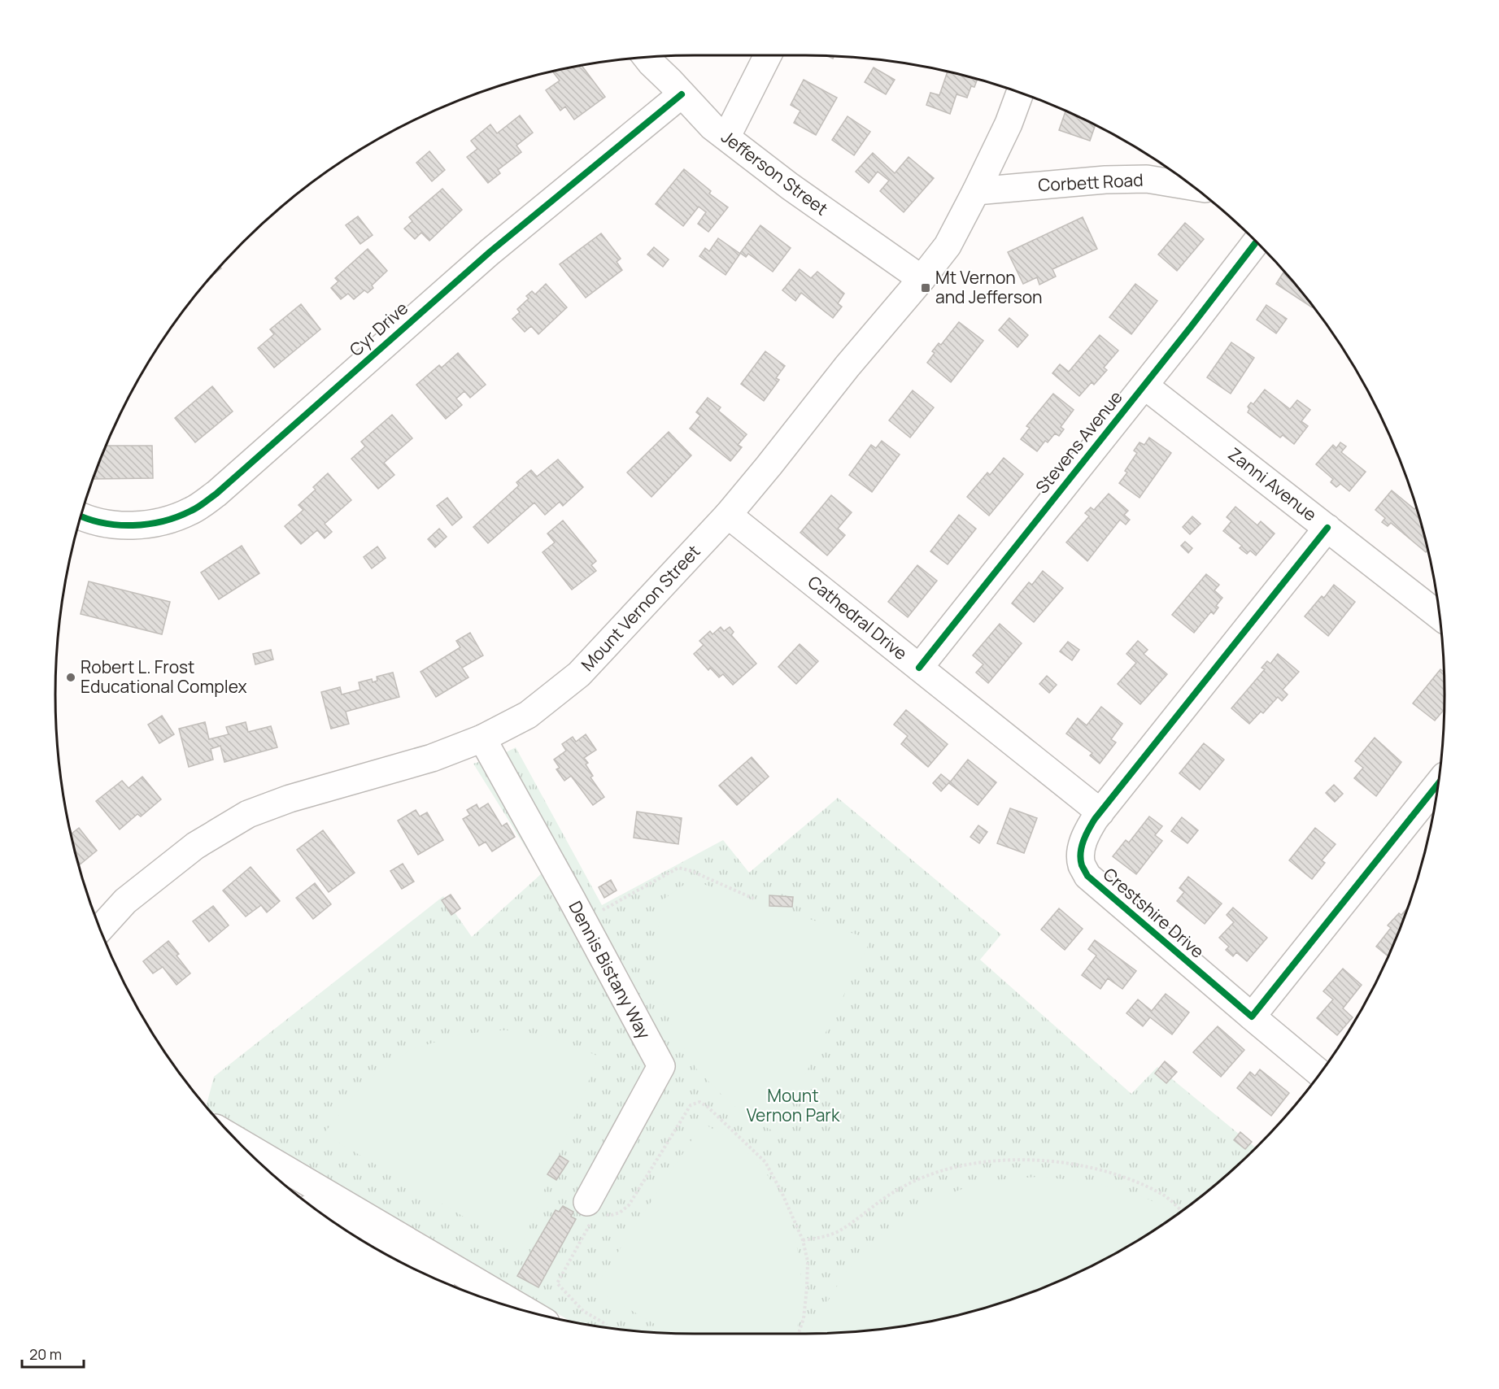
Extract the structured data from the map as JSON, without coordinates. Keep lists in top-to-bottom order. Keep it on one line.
{"streets":{"street":["Jefferson Street","Corbett Road","Cyr Drive","Stevens Avenue","Zanni Avenue","Mount Vernon Street","Cathedral Drive","Crestshire Drive","Dennis Bistany Way"]},"crossings":[["Jefferson Street","Cyr Drive"],["Jefferson Street","Mount Vernon Street"],["Corbett Road","Mount Vernon Street"],["Stevens Avenue","Zanni Avenue"],["Stevens Avenue","Cathedral Drive"],["Zanni Avenue","Crestshire Drive"],["Mount Vernon Street","Cathedral Drive"],["Mount Vernon Street","Dennis Bistany Way"],["Cathedral Drive","Crestshire Drive"]],"parks":["Mount Vernon Park"],"places":{"transit":["Mt Vernon and Jefferson"],"other":["Robert L. Frost Educational Complex"]},"scale_bar":"20 m"}
